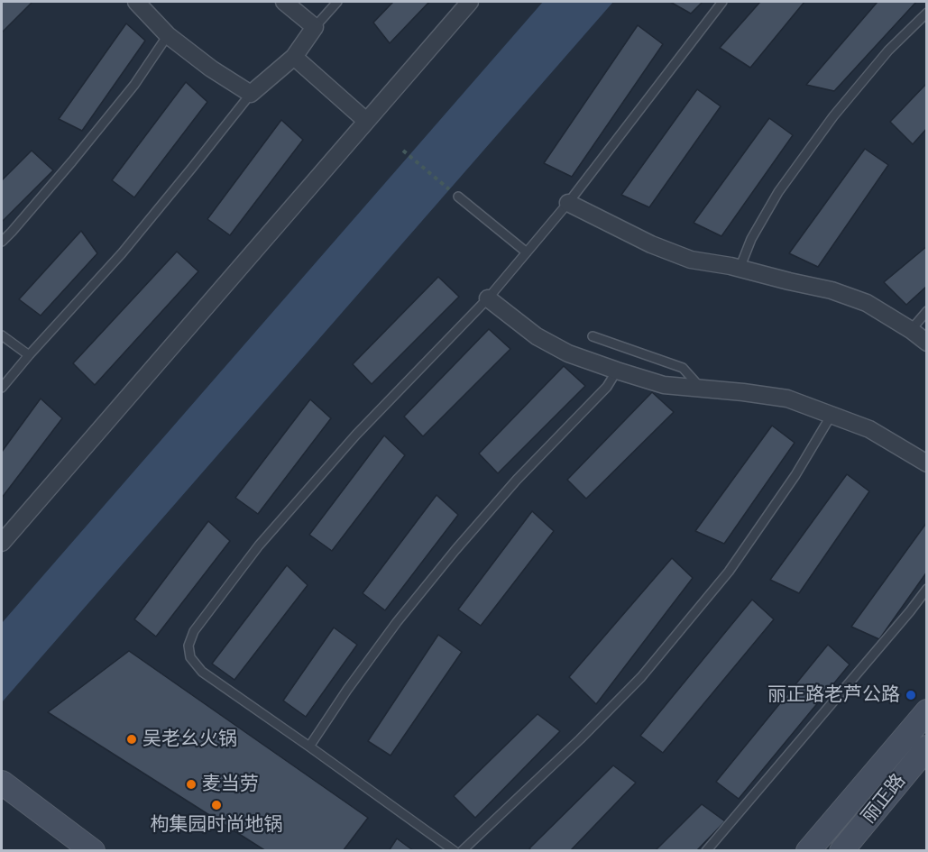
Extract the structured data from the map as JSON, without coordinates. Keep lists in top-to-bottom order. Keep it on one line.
{"streets":{"street":["丽正路"]},"places":["丽正路老芦公路","吴老幺火锅","麦当劳","枸集园时尚地锅"]}
